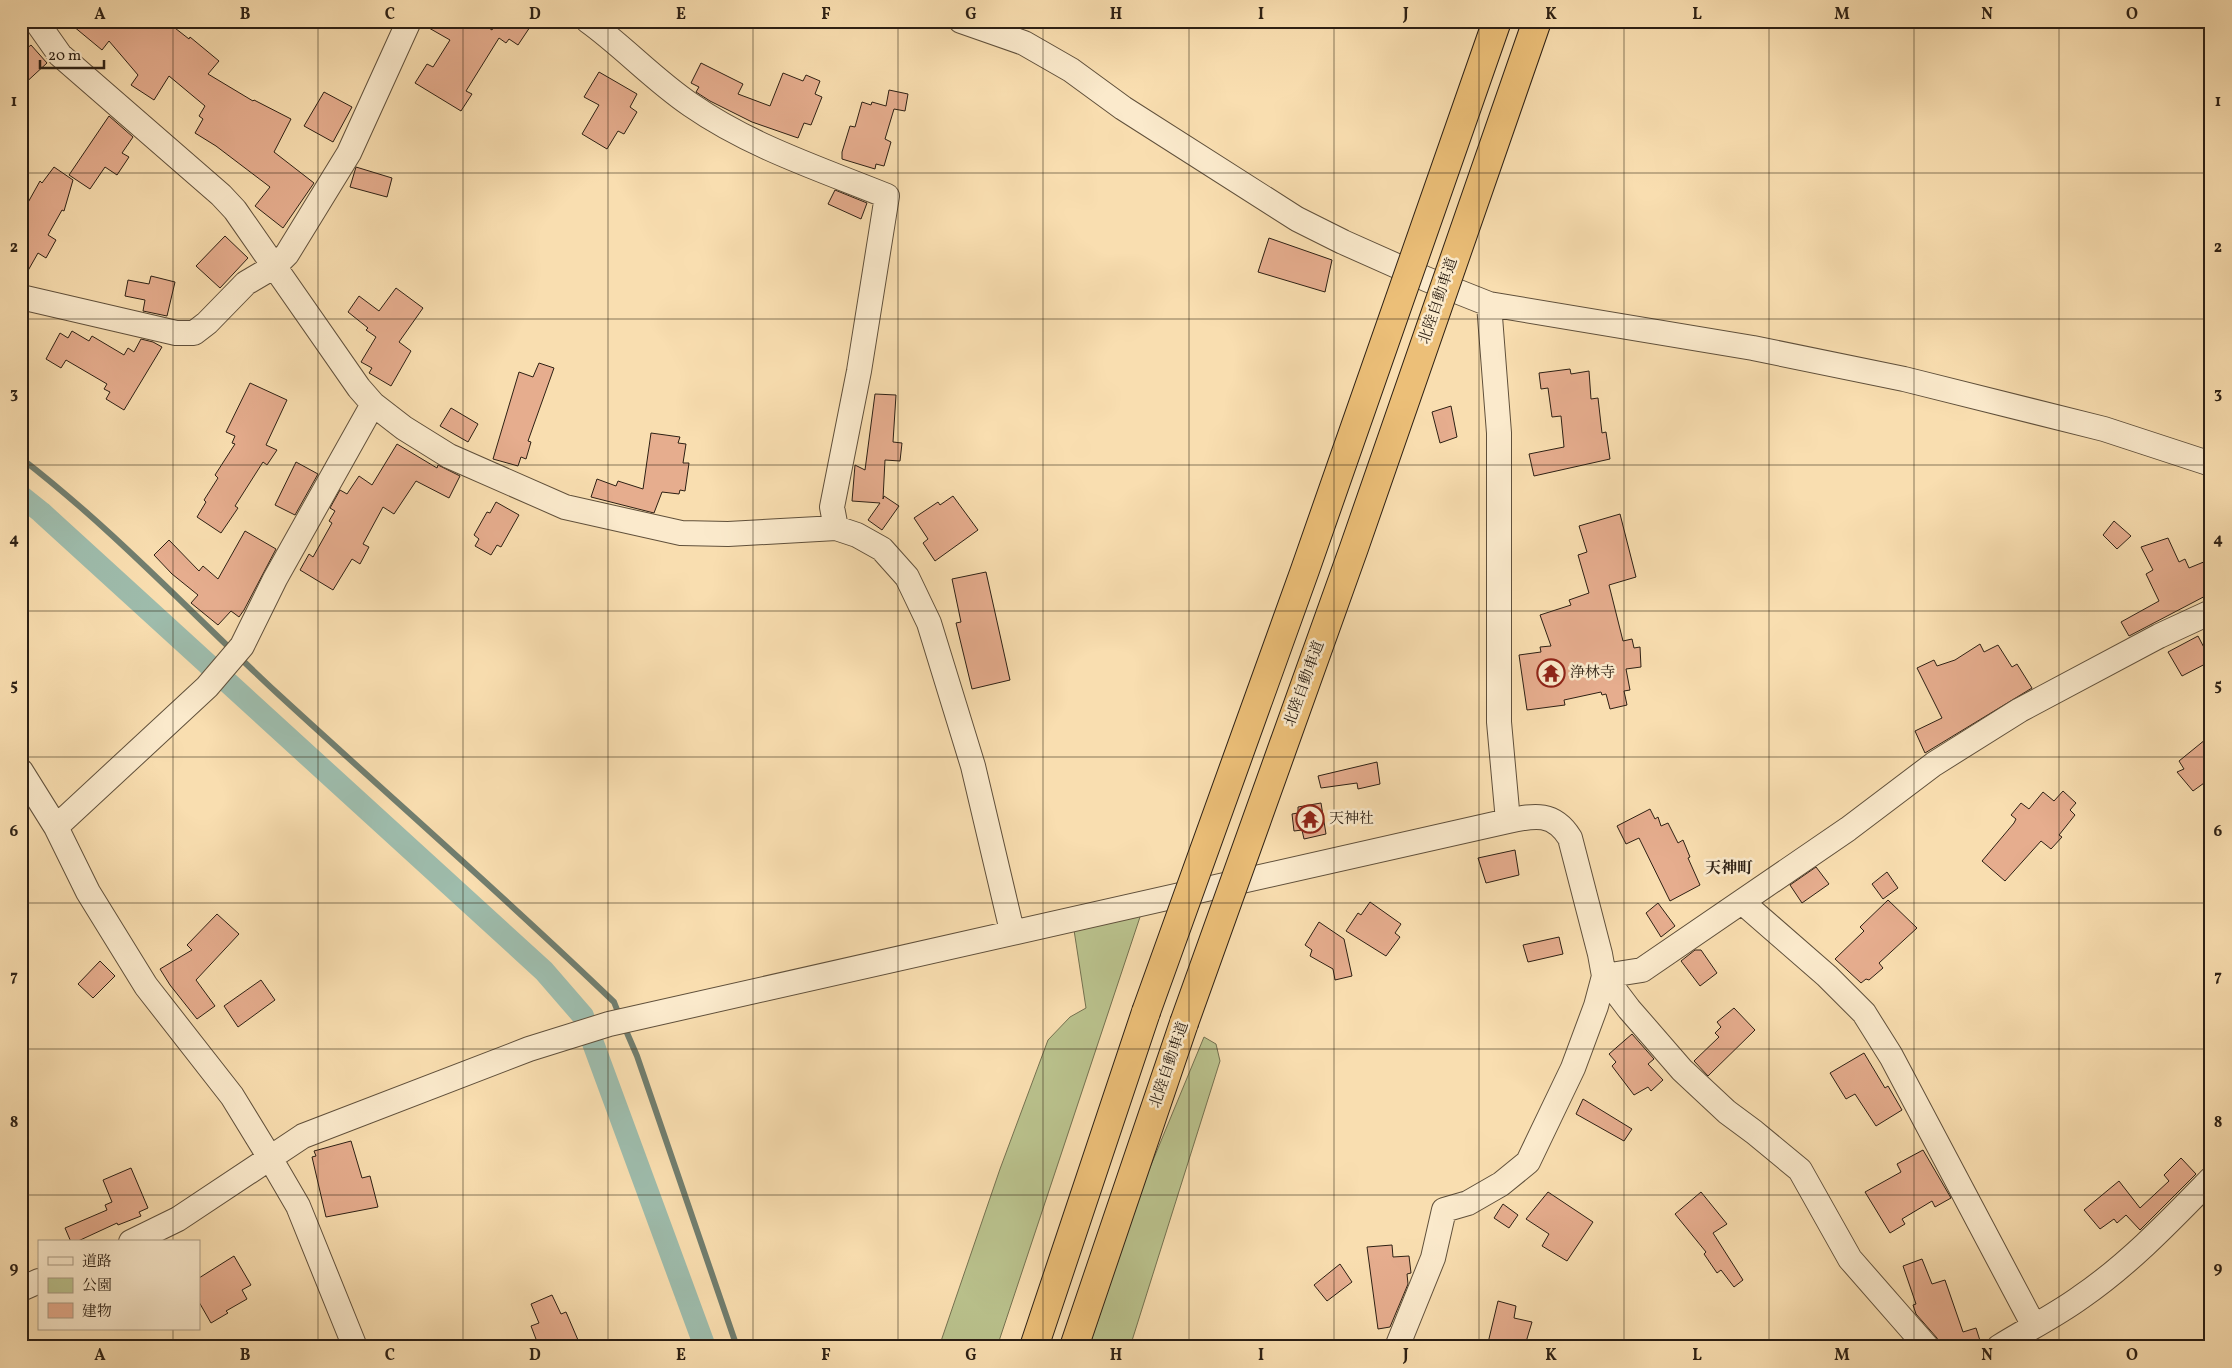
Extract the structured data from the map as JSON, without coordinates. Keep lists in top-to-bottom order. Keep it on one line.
{"streets":{"highway":["北陸自動車道"]},"districts":["天神町"],"places":{"temple":["浄林寺","天神社"]},"legend":["道路","公園","建物"],"scale_bar":"20 m","grid":{"columns":["A","B","C","D","E","F","G","H","I","J","K","L","M","N","O"],"rows":["1","2","3","4","5","6","7","8","9"]}}
